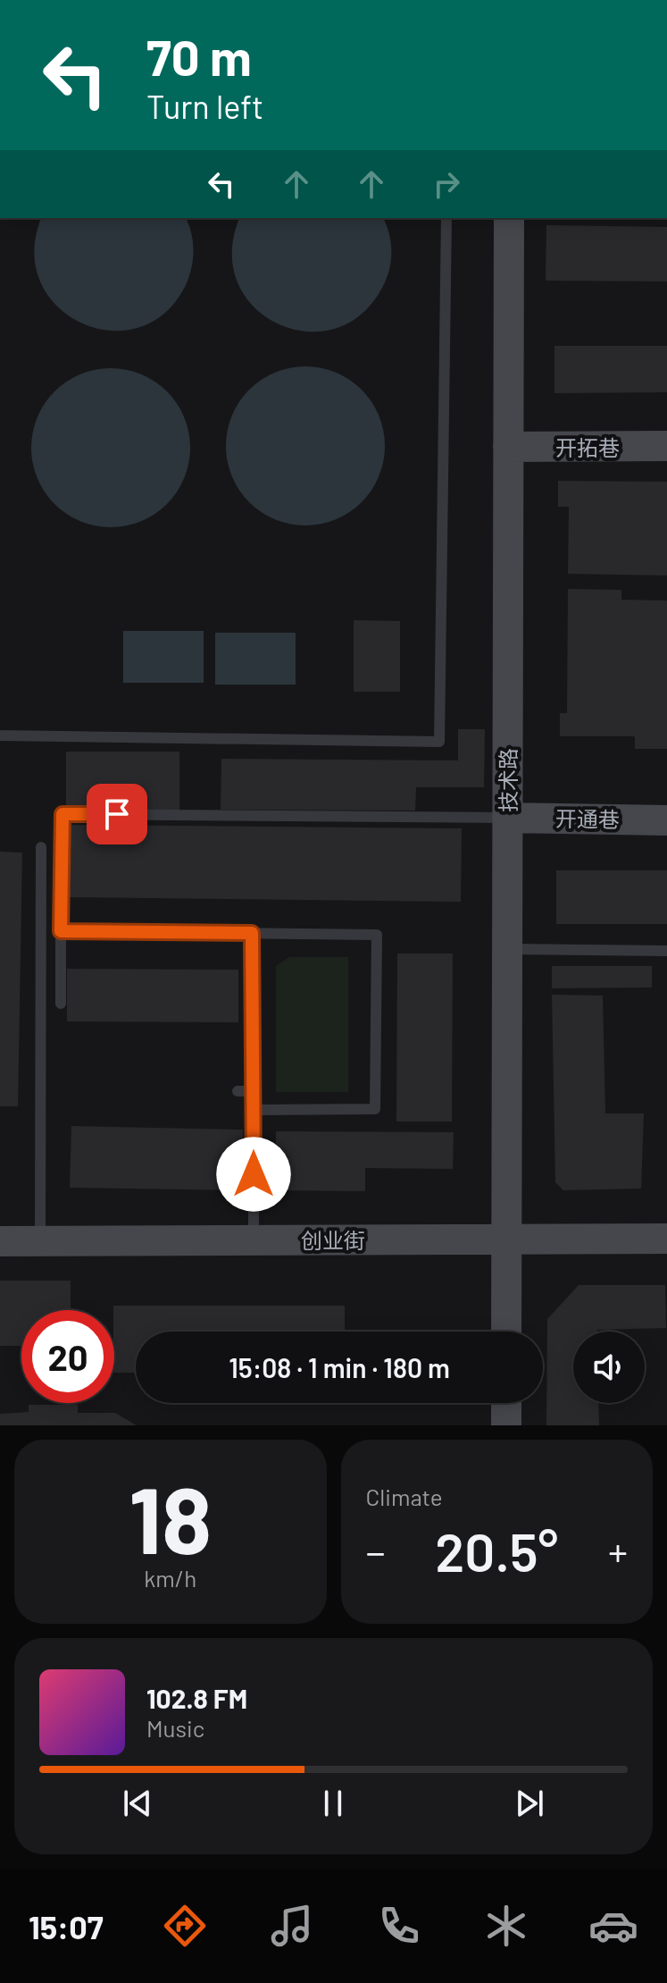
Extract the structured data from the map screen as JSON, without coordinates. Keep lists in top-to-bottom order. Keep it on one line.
{"streets":{"street":["开拓巷","技术路","开通巷","创业街"]},"crossings":[["开拓巷","技术路"],["技术路","开通巷"],["技术路","创业街"]],"page":{"turn":["70 m","Turn left"],"limit":"20","trip":"15:08 · 1 min · 180 m","tile":[["18","km/h"],"Climate"],"heat":["−","20.5°","+"],"song":["102.8 FM","Music"],"tabs":"15:07"}}
